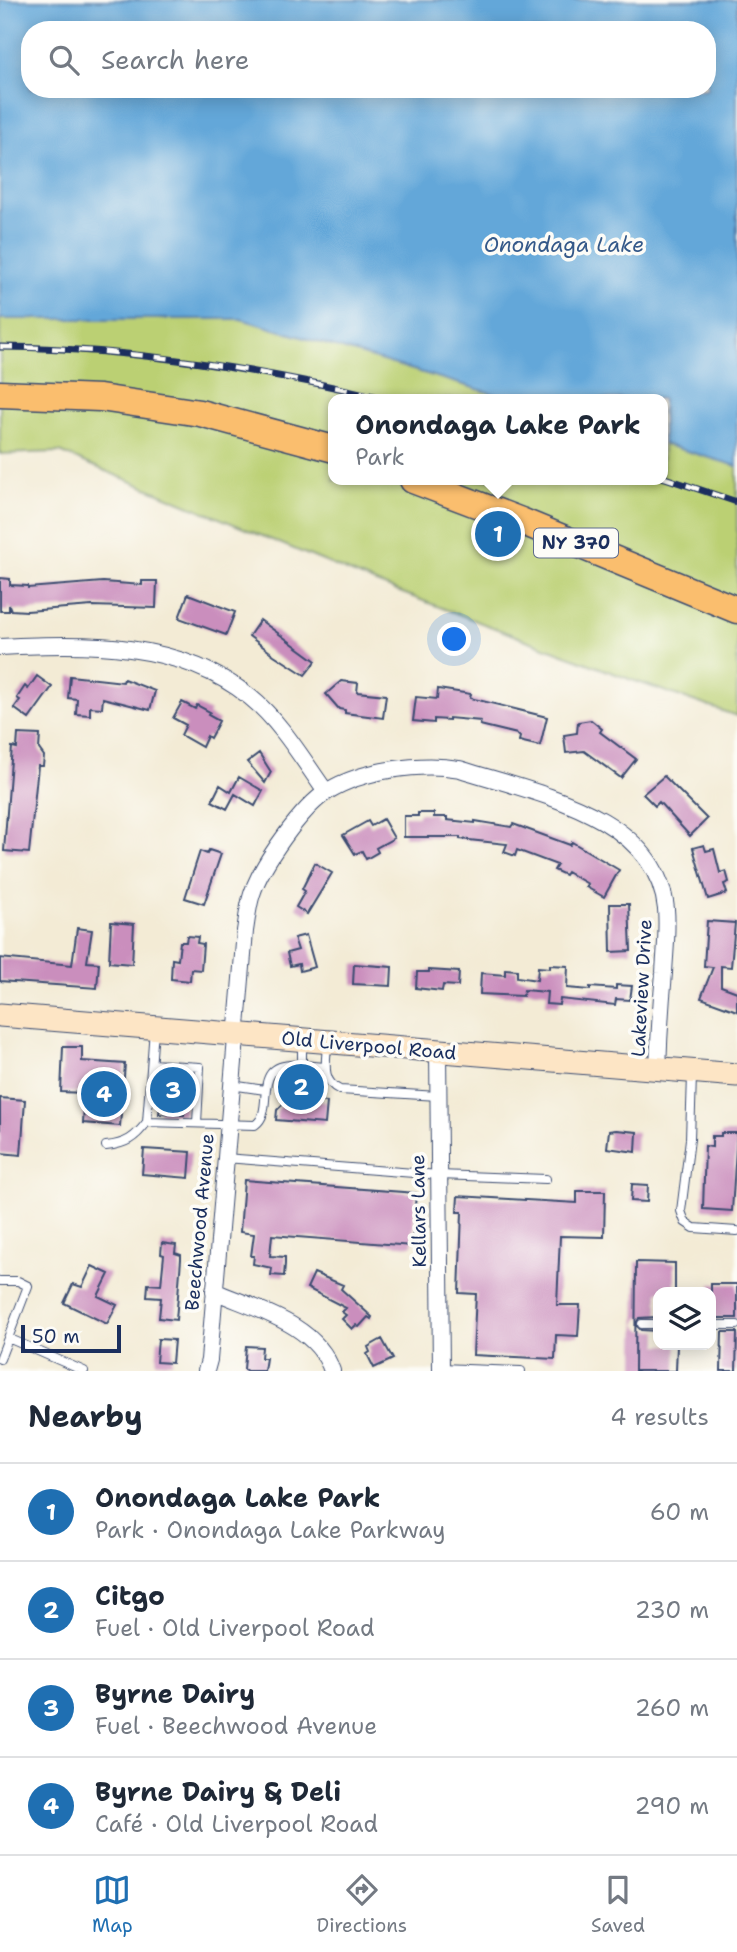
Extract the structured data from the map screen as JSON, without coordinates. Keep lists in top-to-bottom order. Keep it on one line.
{"streets":{"main road":["NY 370","Old Liverpool Road"],"street":["Lakeview Drive","Kellars Lane","Beechwood Avenue"]},"crossings":[["Lakeview Drive","Old Liverpool Road"],["Lakeview Drive","Beechwood Avenue"],["Old Liverpool Road","Kellars Lane"],["Old Liverpool Road","Beechwood Avenue"]],"water":["Onondaga Lake"],"scale_bar":"50 m","page":{"search":"Search here","popup":["Onondaga Lake Park","Park"],"pins":["1","2","3","4"],"scale":"50 m","heading":["Nearby","4 results"],"list":[{"mark":"1","name":"Onondaga Lake Park","note":"Park · Onondaga Lake Parkway","value":"60 m"},{"mark":"2","name":"Citgo","note":"Fuel · Old Liverpool Road","value":"230 m"},{"mark":"3","name":"Byrne Dairy","note":"Fuel · Beechwood Avenue","value":"260 m"},{"mark":"4","name":"Byrne Dairy & Deli","note":"Café · Old Liverpool Road","value":"290 m"}],"nav":["Map","Directions","Saved"]}}
